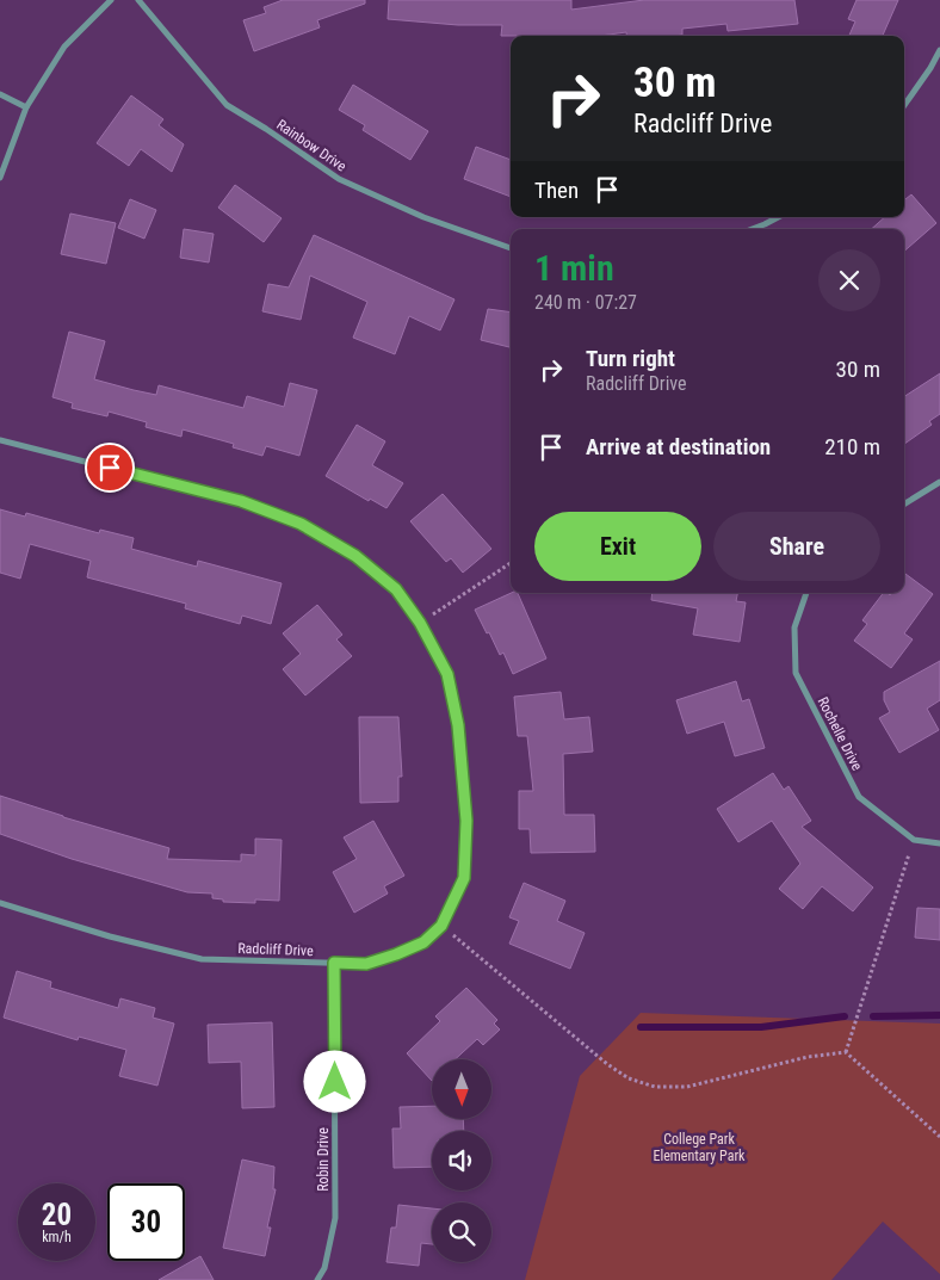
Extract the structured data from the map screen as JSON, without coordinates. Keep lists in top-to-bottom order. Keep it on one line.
{"streets":{"street":["Rainbow Drive","Rochelle Drive","Radcliff Drive","Robin Drive"]},"crossings":[["Radcliff Drive","Robin Drive"]],"parks":["College Park Elementary Park"],"north":"bottom","page":{"turn":["30 m","Radcliff Drive"],"then":"Then","heading":["1 min","240 m · 07:27"],"list":[{"name":"Turn right","note":"Radcliff Drive","value":"30 m"},{"name":"Arrive at destination","value":"210 m"}],"buttons":["Exit","Share"],"speed":"20 km/h","limit":"30"}}
